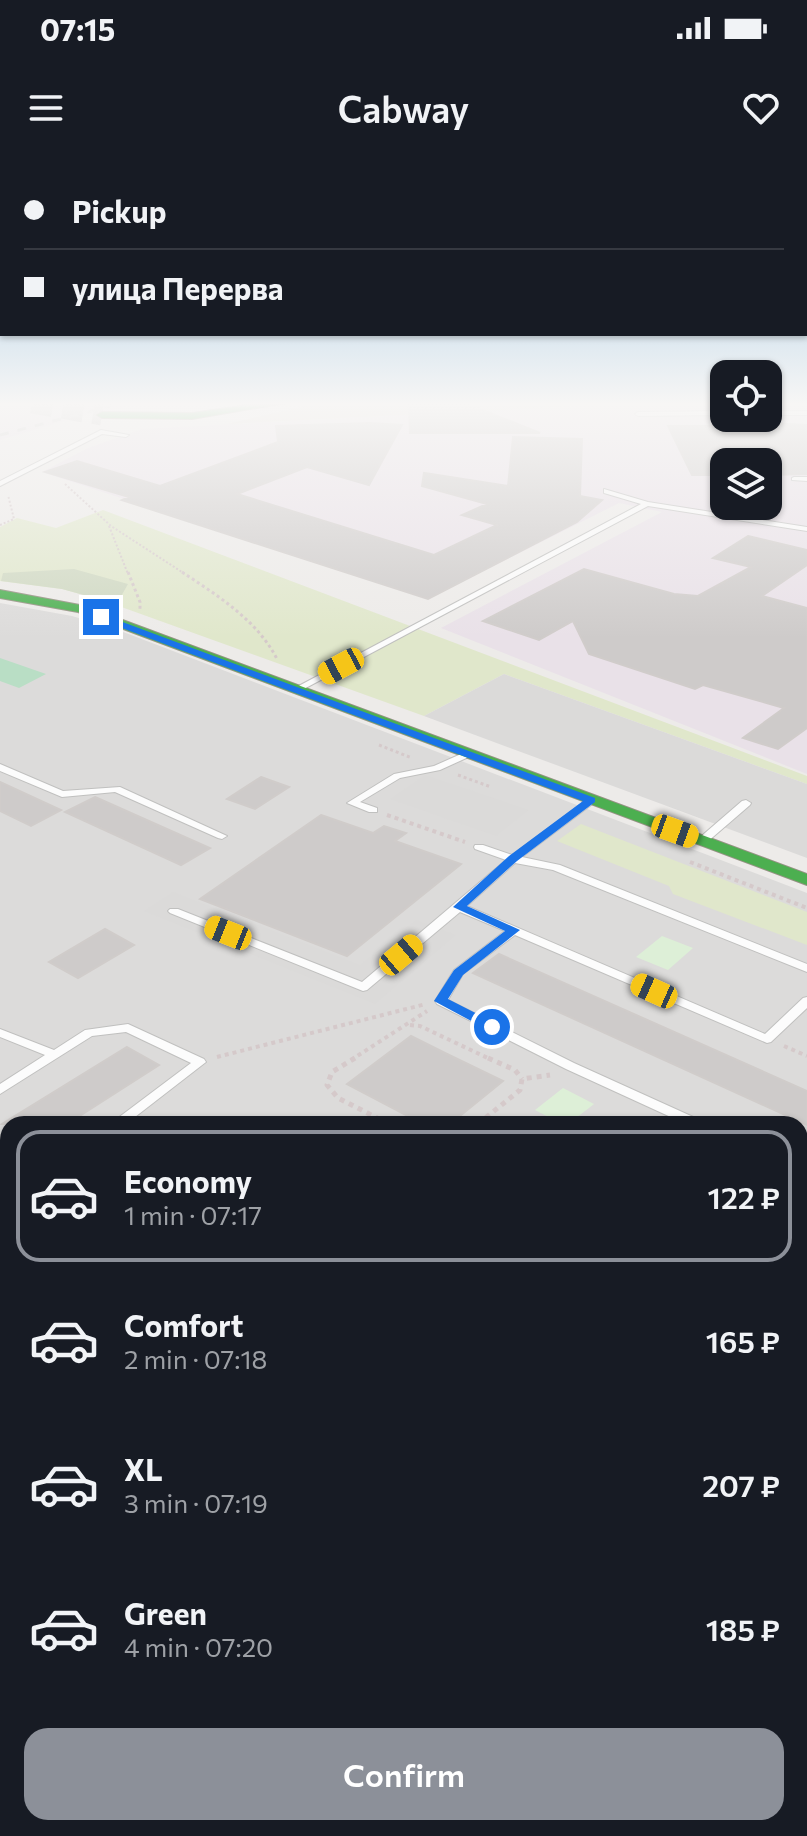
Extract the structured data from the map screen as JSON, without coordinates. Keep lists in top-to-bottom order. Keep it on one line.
{"page":{"status":"07:15","header":"Cabway","banner":["Pickup","улица Перерва"],"list":[{"name":"Economy","note":"1 min · 07:17","value":"122 ₽"},{"name":"Comfort","note":"2 min · 07:18","value":"165 ₽"},{"name":"XL","note":"3 min · 07:19","value":"207 ₽"},{"name":"Green","note":"4 min · 07:20","value":"185 ₽"}],"buttons":"Confirm"}}
